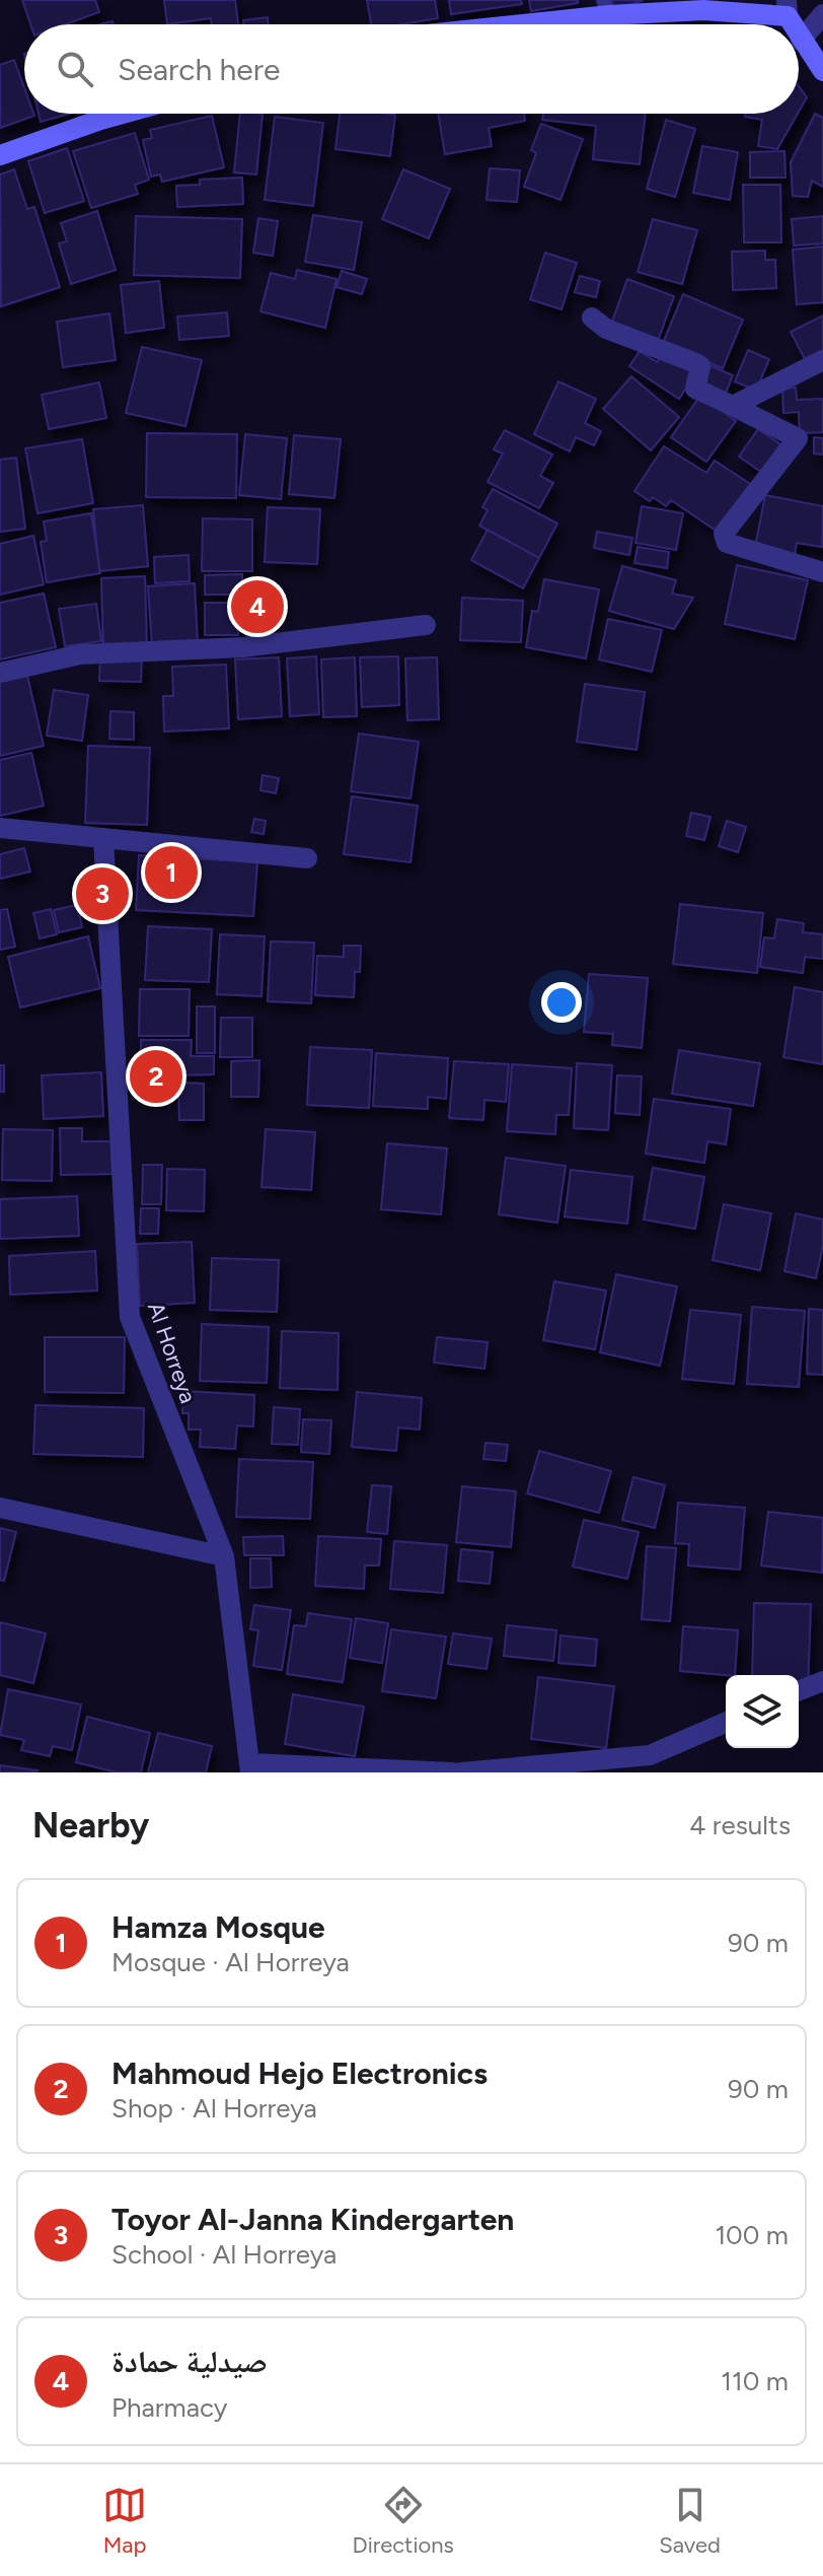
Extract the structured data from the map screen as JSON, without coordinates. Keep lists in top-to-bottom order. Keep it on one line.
{"streets":{"street":["Al Horreya"]},"page":{"search":"Search here","pins":["4","1","3","2"],"heading":["Nearby","4 results"],"list":[{"mark":"1","name":"Hamza Mosque","note":"Mosque · Al Horreya","value":"90 m"},{"mark":"2","name":"Mahmoud Hejo Electronics","note":"Shop · Al Horreya","value":"90 m"},{"mark":"3","name":"Toyor Al-Janna Kindergarten","note":"School · Al Horreya","value":"100 m"},{"mark":"4","name":"صيدلية حمادة","note":"Pharmacy","value":"110 m"}],"nav":["Map","Directions","Saved"]}}
